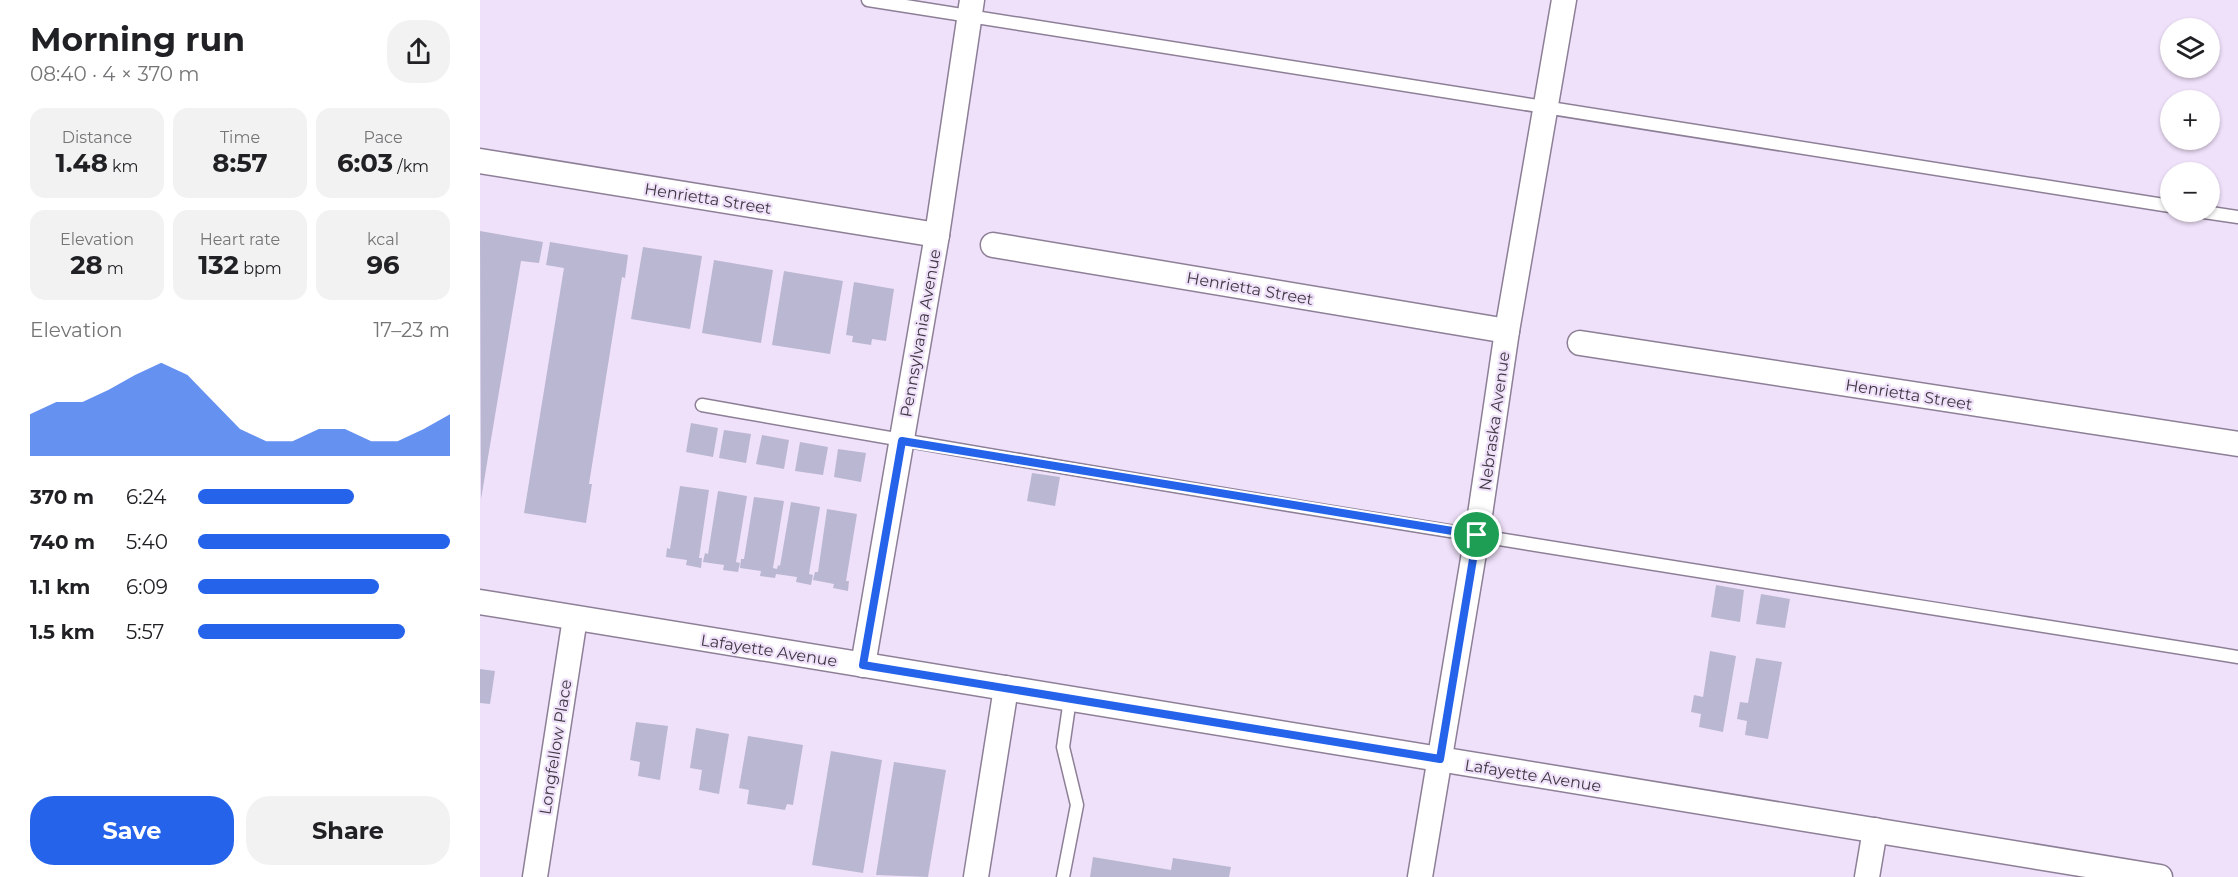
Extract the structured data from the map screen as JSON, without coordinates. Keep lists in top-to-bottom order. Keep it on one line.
{"streets":{"street":["Henrietta Street","Pennsylvania Avenue","Nebraska Avenue","Lafayette Avenue","Longfellow Place"]},"crossings":[["Henrietta Street","Pennsylvania Avenue"],["Henrietta Street","Nebraska Avenue"],["Pennsylvania Avenue","Lafayette Avenue"],["Nebraska Avenue","Lafayette Avenue"],["Lafayette Avenue","Longfellow Place"]],"page":{"heading":["Morning run","08:40 · 4 × 370 m"],"map_buttons":["+","−"],"stats":[["Distance","1.48 km"],["Time","8:57"],["Pace","6:03 /km"],["Elevation","28 m"],["Heart rate","132 bpm"],["kcal","96"]],"chart":["Elevation","17–23 m"],"list":[{"name":"370 m","note":"6:24"},{"name":"740 m","note":"5:40"},{"name":"1.1 km","note":"6:09"},{"name":"1.5 km","note":"5:57"}],"buttons":["Save","Share"]}}
